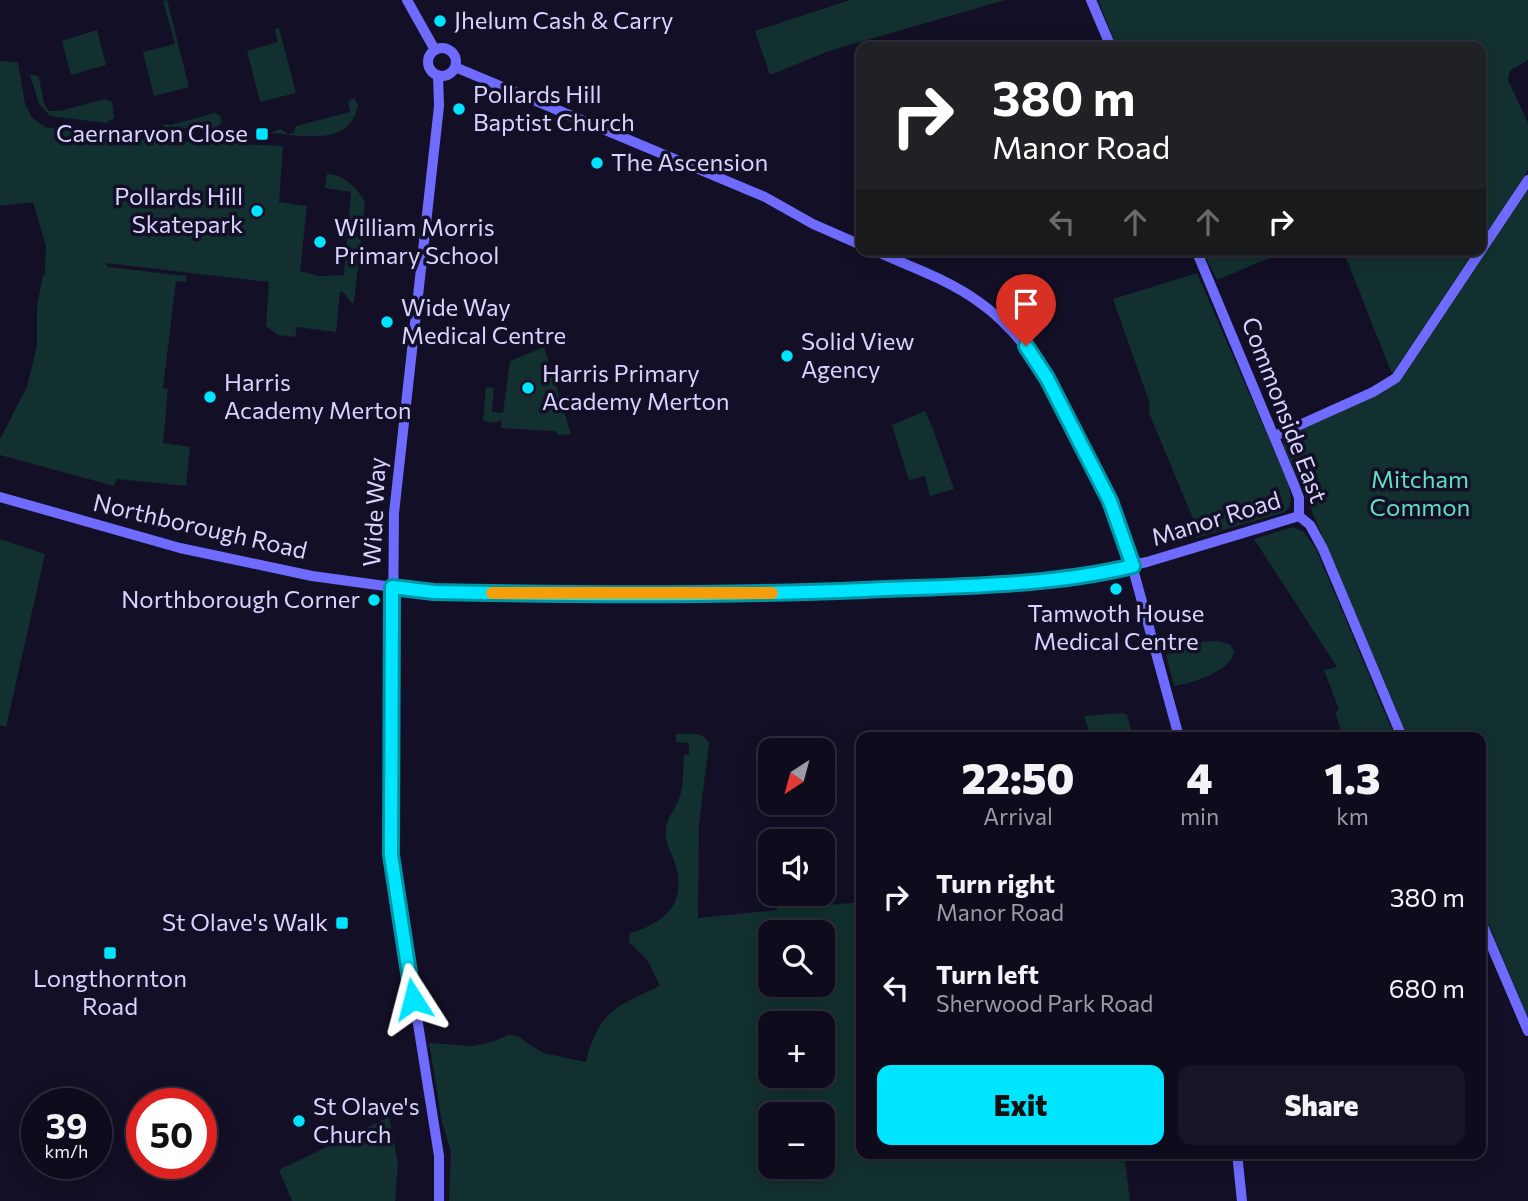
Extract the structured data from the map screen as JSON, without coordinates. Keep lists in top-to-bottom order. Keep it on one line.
{"streets":{"street":["Commonside East","Wide Way","Manor Road","Northborough Road"]},"crossings":[["Commonside East","Manor Road"],["Wide Way","Manor Road"],["Wide Way","Northborough Road"],["Manor Road","Northborough Road"]],"parks":["Mitcham Common"],"places":{"other":["Jhelum Cash & Carry","Pollards Hill Baptist Church","The Ascension","Pollards Hill Skatepark","William Morris Primary School","Wide Way Medical Centre","Solid View Agency","Harris Primary Academy Merton","Harris Academy Merton","Tamwoth House Medical Centre","Northborough Corner","St Olave's Church"],"transit":["Caernarvon Close","St Olave's Walk","Longthornton Road"]},"north":"bottom left","page":{"turn":["380 m","Manor Road"],"eta":["22:50","Arrival","4","min","1.3","km"],"map_buttons":["+","−"],"list":[{"name":"Turn right","note":"Manor Road","value":"380 m"},{"name":"Turn left","note":"Sherwood Park Road","value":"680 m"}],"buttons":["Exit","Share"],"speed":"39 km/h","limit":"50"}}
